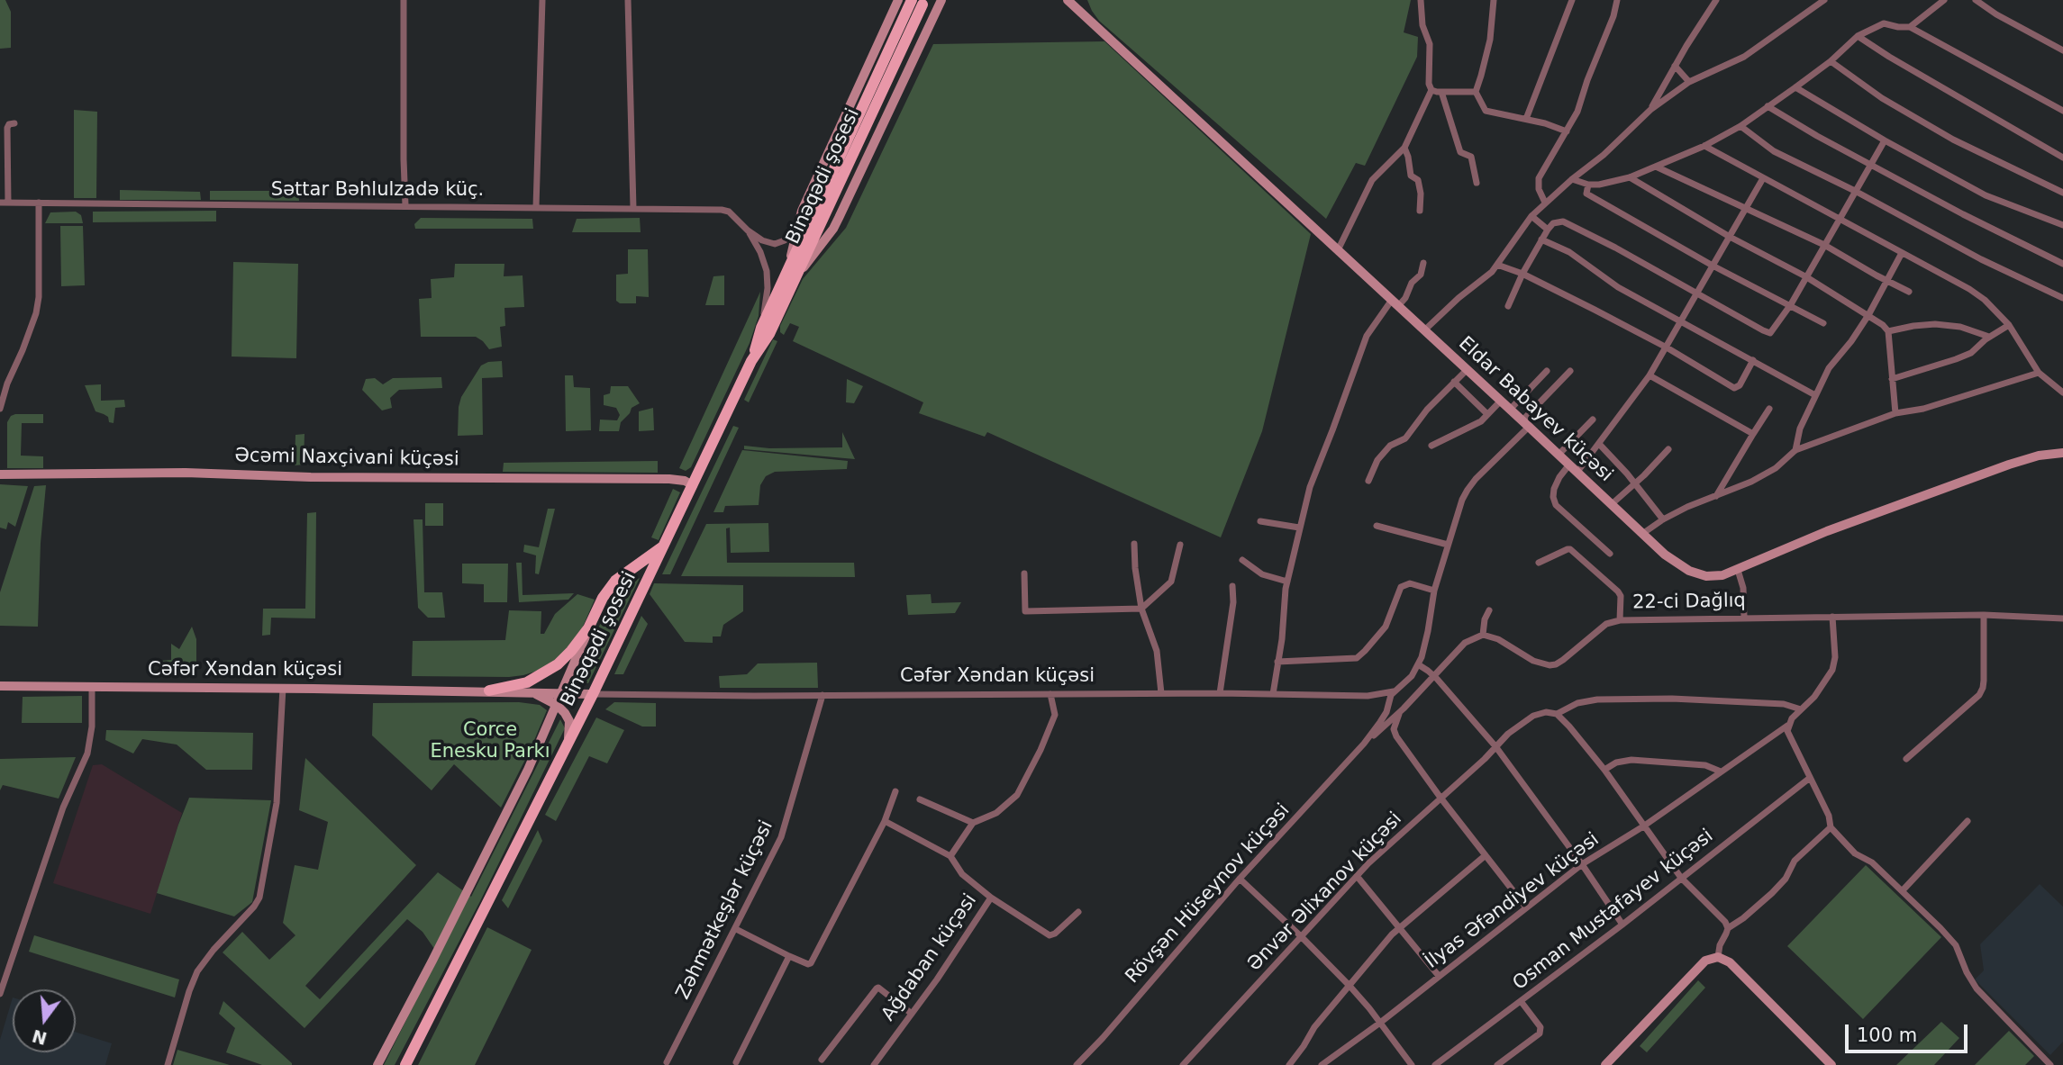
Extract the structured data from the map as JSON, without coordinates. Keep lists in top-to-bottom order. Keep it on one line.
{"streets":{"main road":["Binəqədi şosesi"],"street":["Səttar Bəhlulzadə küç.","Eldar Babayev küçəsi","Əcəmi Naxçivani küçəsi","22-ci Dağlıq","Cəfər Xəndan küçəsi","Ənvər Əlixanov küçəsi","Rövşən Hüseynov küçəsi","İlyas Əfəndiyev küçəsi","Zəhmətkeşlər küçəsi","Osman Mustafayev küçəsi","Ağdaban küçəsi"]},"crossings":[["Binəqədi şosesi","Əcəmi Naxçivani küçəsi"],["Binəqədi şosesi","Cəfər Xəndan küçəsi"],["22-ci Dağlıq","İlyas Əfəndiyev küçəsi"],["Cəfər Xəndan küçəsi","Zəhmətkeşlər küçəsi"],["Ənvər Əlixanov küçəsi","İlyas Əfəndiyev küçəsi"]],"parks":["Corce Enesku Parkı"],"scale_bar":"100 m","north":"bottom"}
